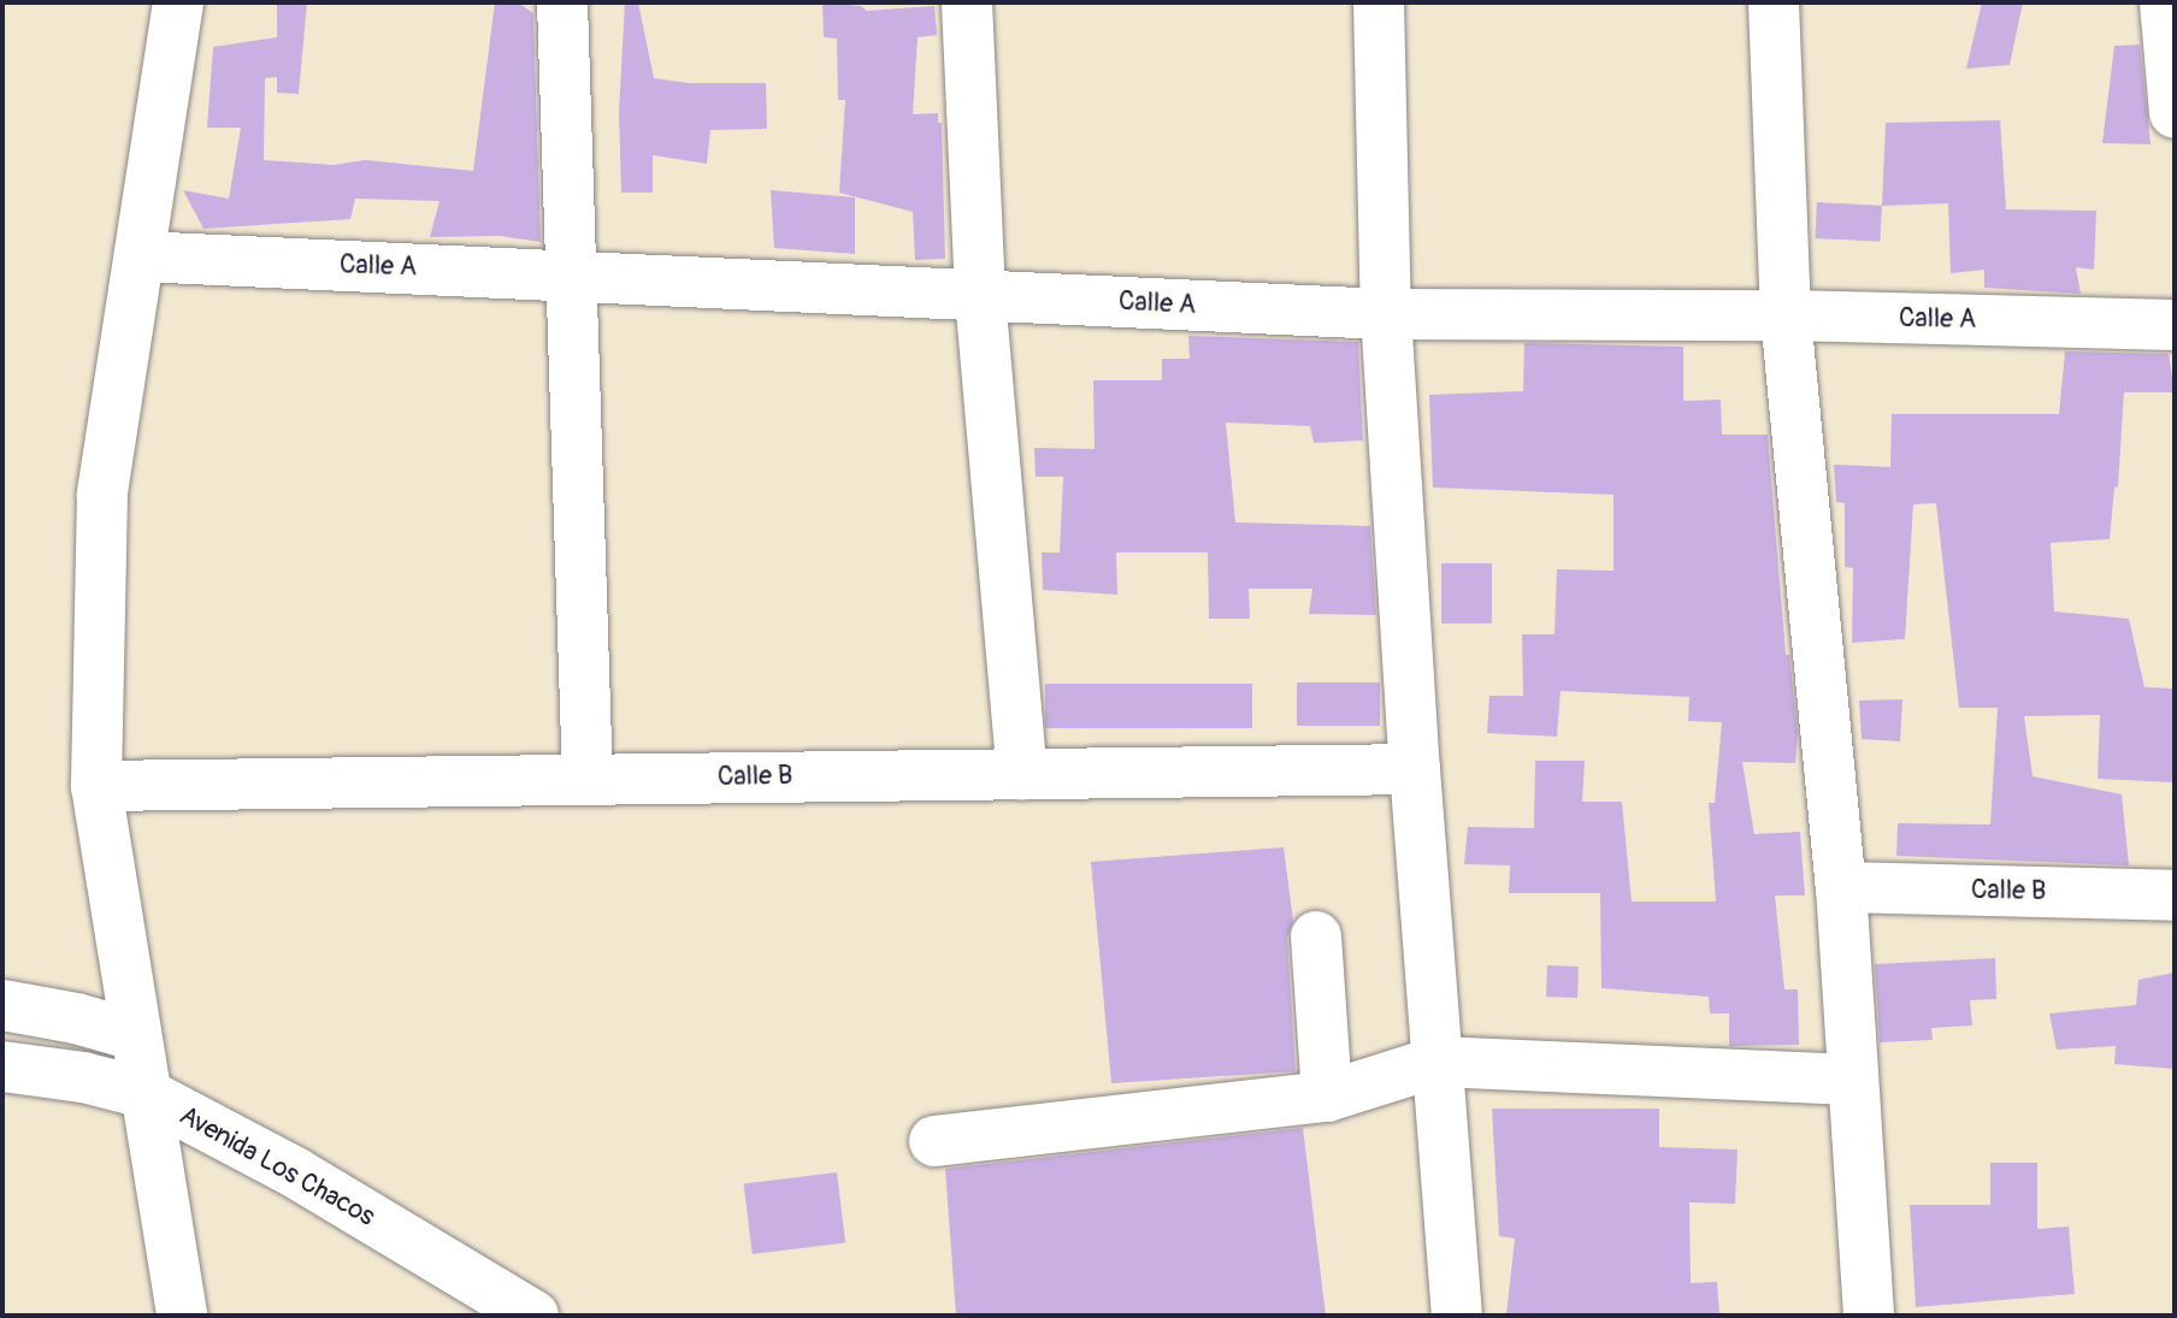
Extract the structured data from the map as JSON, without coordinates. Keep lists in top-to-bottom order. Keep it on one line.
{"streets":{"street":["Calle A","Calle B","Avenida Los Chacos"]}}
